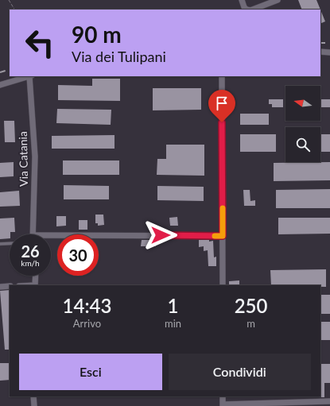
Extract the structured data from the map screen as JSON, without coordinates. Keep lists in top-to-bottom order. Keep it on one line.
{"streets":{"street":["Via Catania"]},"north":"left","page":{"turn":["90 m","Via dei Tulipani"],"speed":"26 km/h","limit":"30","eta":["14:43","Arrivo","1","min","250","m"],"buttons":["Esci","Condividi"]}}
